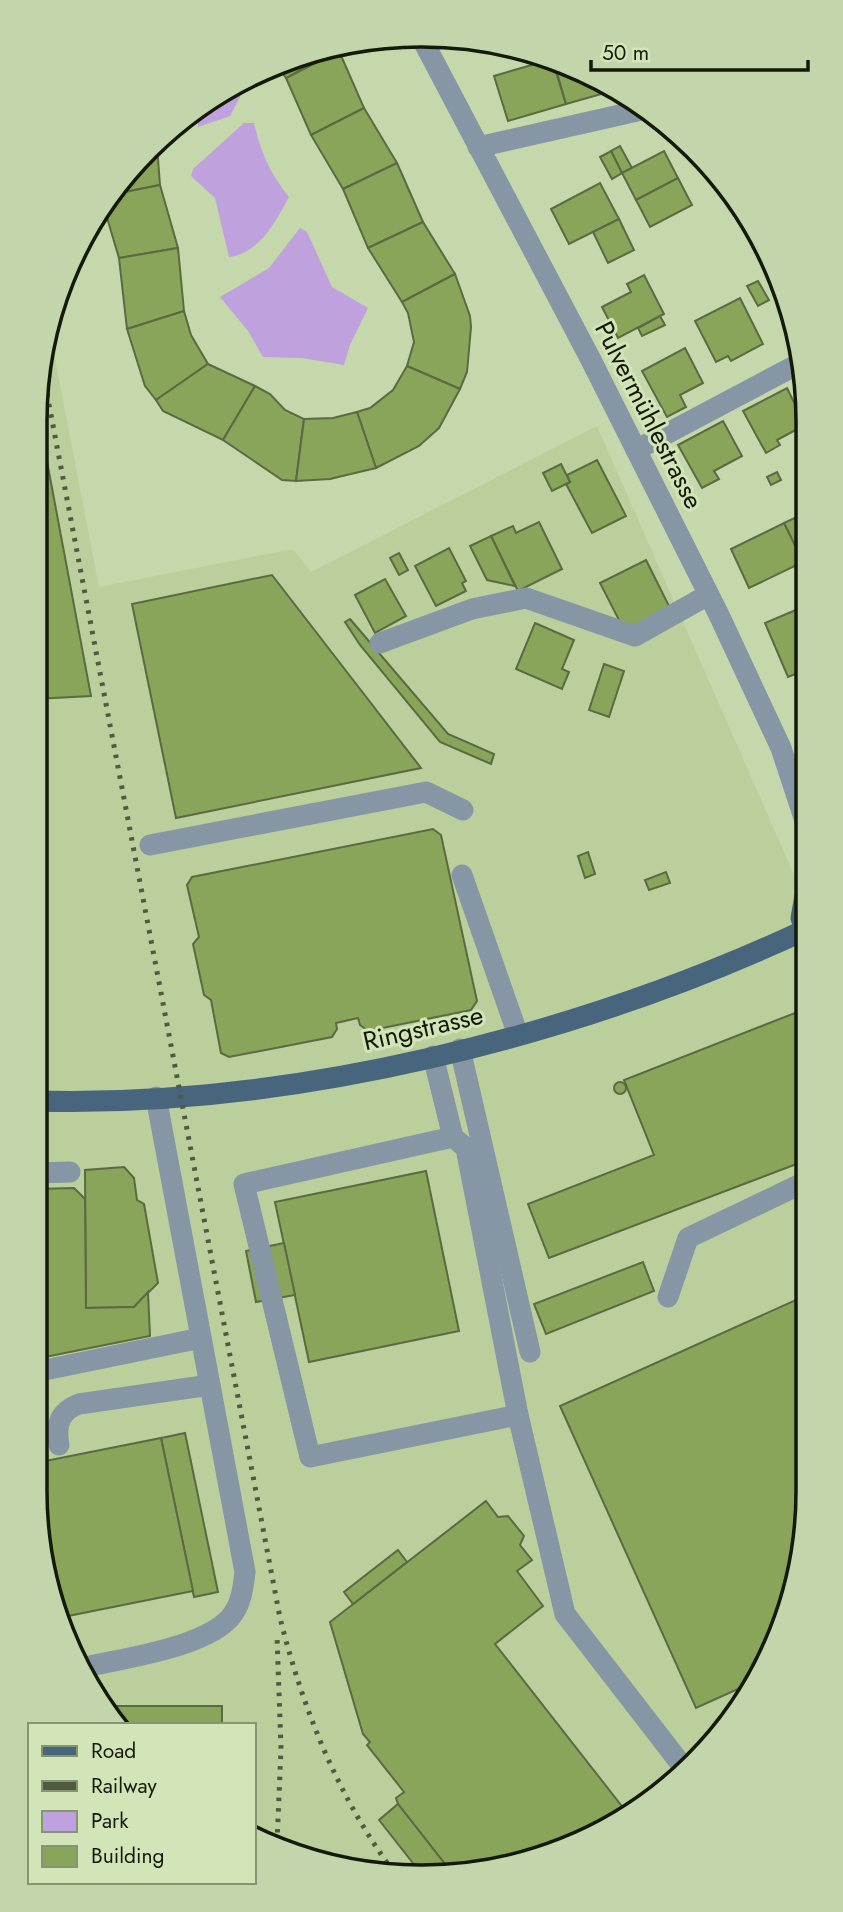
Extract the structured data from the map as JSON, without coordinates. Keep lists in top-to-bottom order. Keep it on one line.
{"streets":{"main road":["Ringstrasse"],"street":["Pulvermühlestrasse"]},"legend":["Road","Railway","Park","Building"],"scale_bar":"50 m"}
